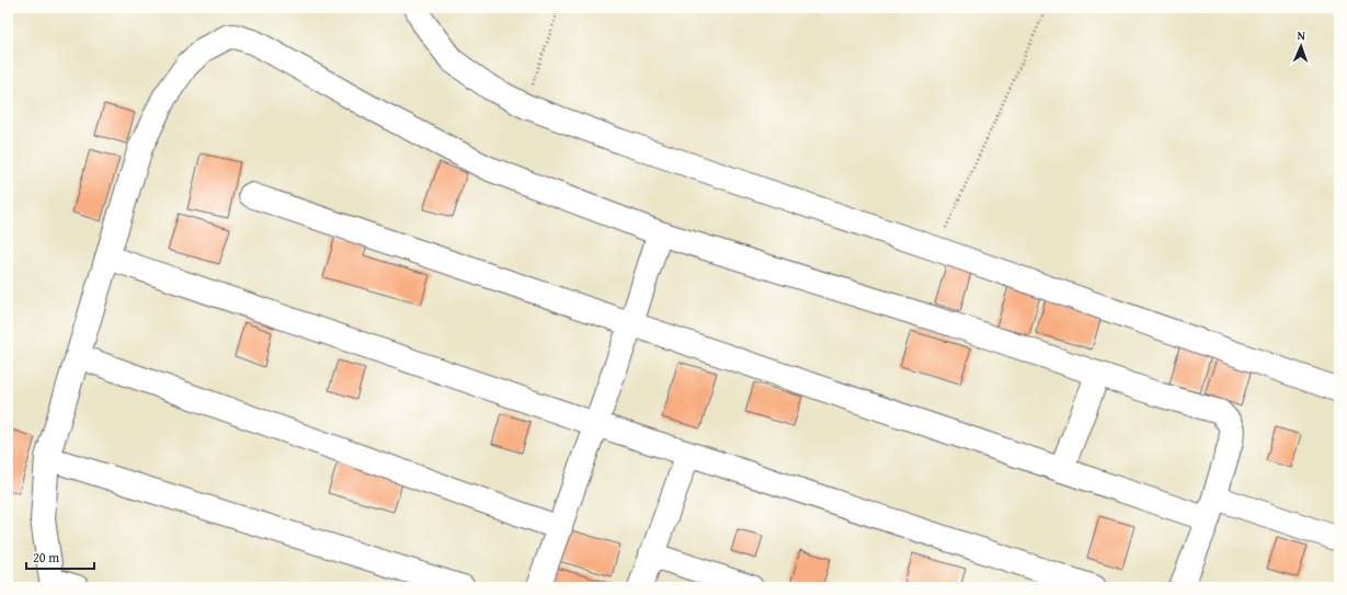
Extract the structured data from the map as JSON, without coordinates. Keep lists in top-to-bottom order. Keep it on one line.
{"scale_bar":"20 m","north":"top"}
